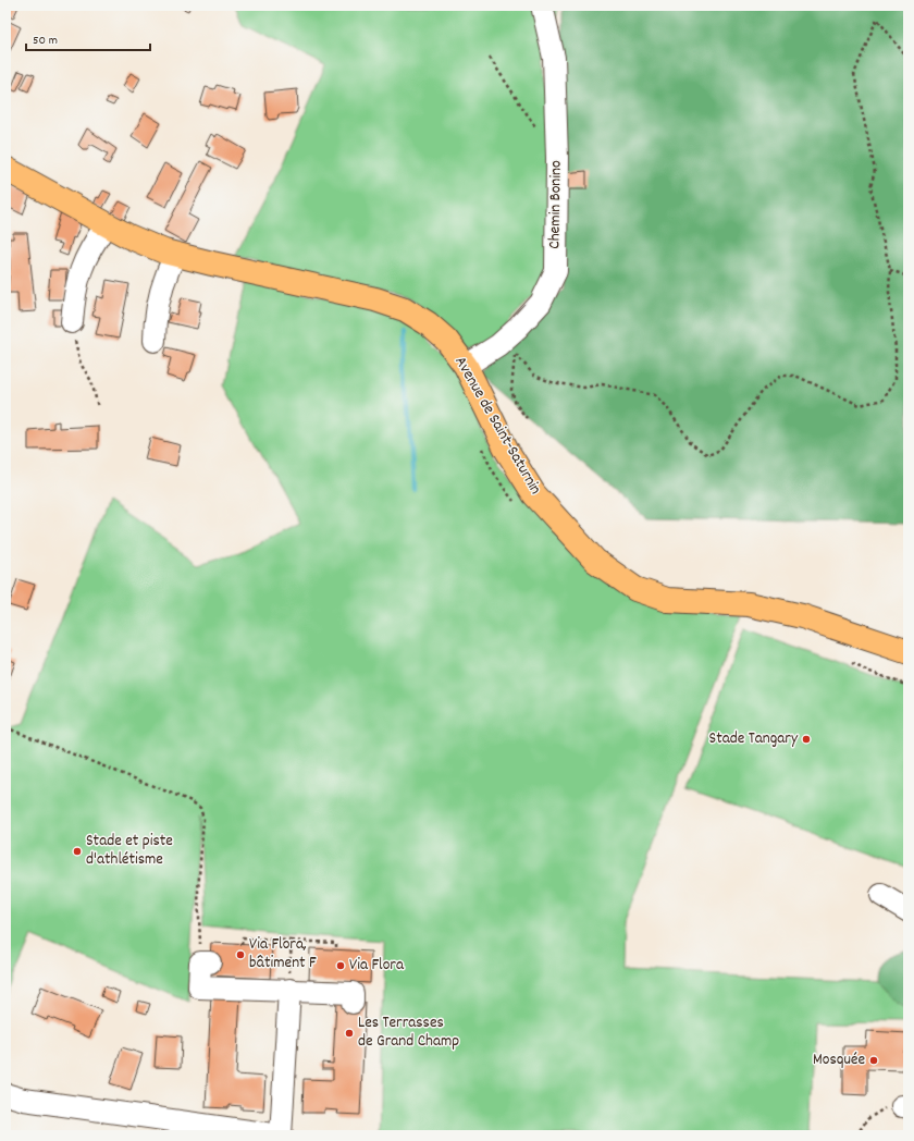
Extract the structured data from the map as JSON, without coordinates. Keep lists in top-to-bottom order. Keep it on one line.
{"streets":{"main road":["Avenue de Saint-Saturnin"],"street":["Chemin Bonino"]},"crossings":[["Chemin Bonino","Avenue de Saint-Saturnin"]],"places":["Stade Tangary","Stade et piste d'athlétisme","Via Flora, bâtiment F","Via Flora","Les Terrasses de Grand Champ","Mosquée"],"scale_bar":"50 m"}
